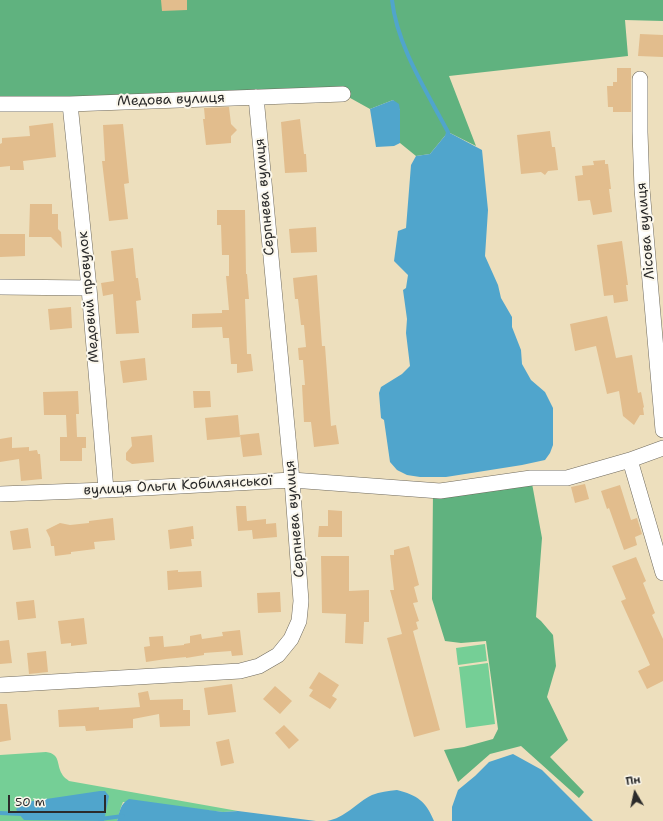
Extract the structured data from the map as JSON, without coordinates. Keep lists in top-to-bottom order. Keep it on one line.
{"streets":{"street":["Медова вулиця","Серпнева вулиця","Лісова вулиця","Медовий провулок","вулиця Ольги Кобилянської"]},"crossings":[["Медова вулиця","Серпнева вулиця"],["Медова вулиця","Медовий провулок"],["Серпнева вулиця","вулиця Ольги Кобилянської"],["Медовий провулок","вулиця Ольги Кобилянської"]],"scale_bar":"50 m","north":"top"}
